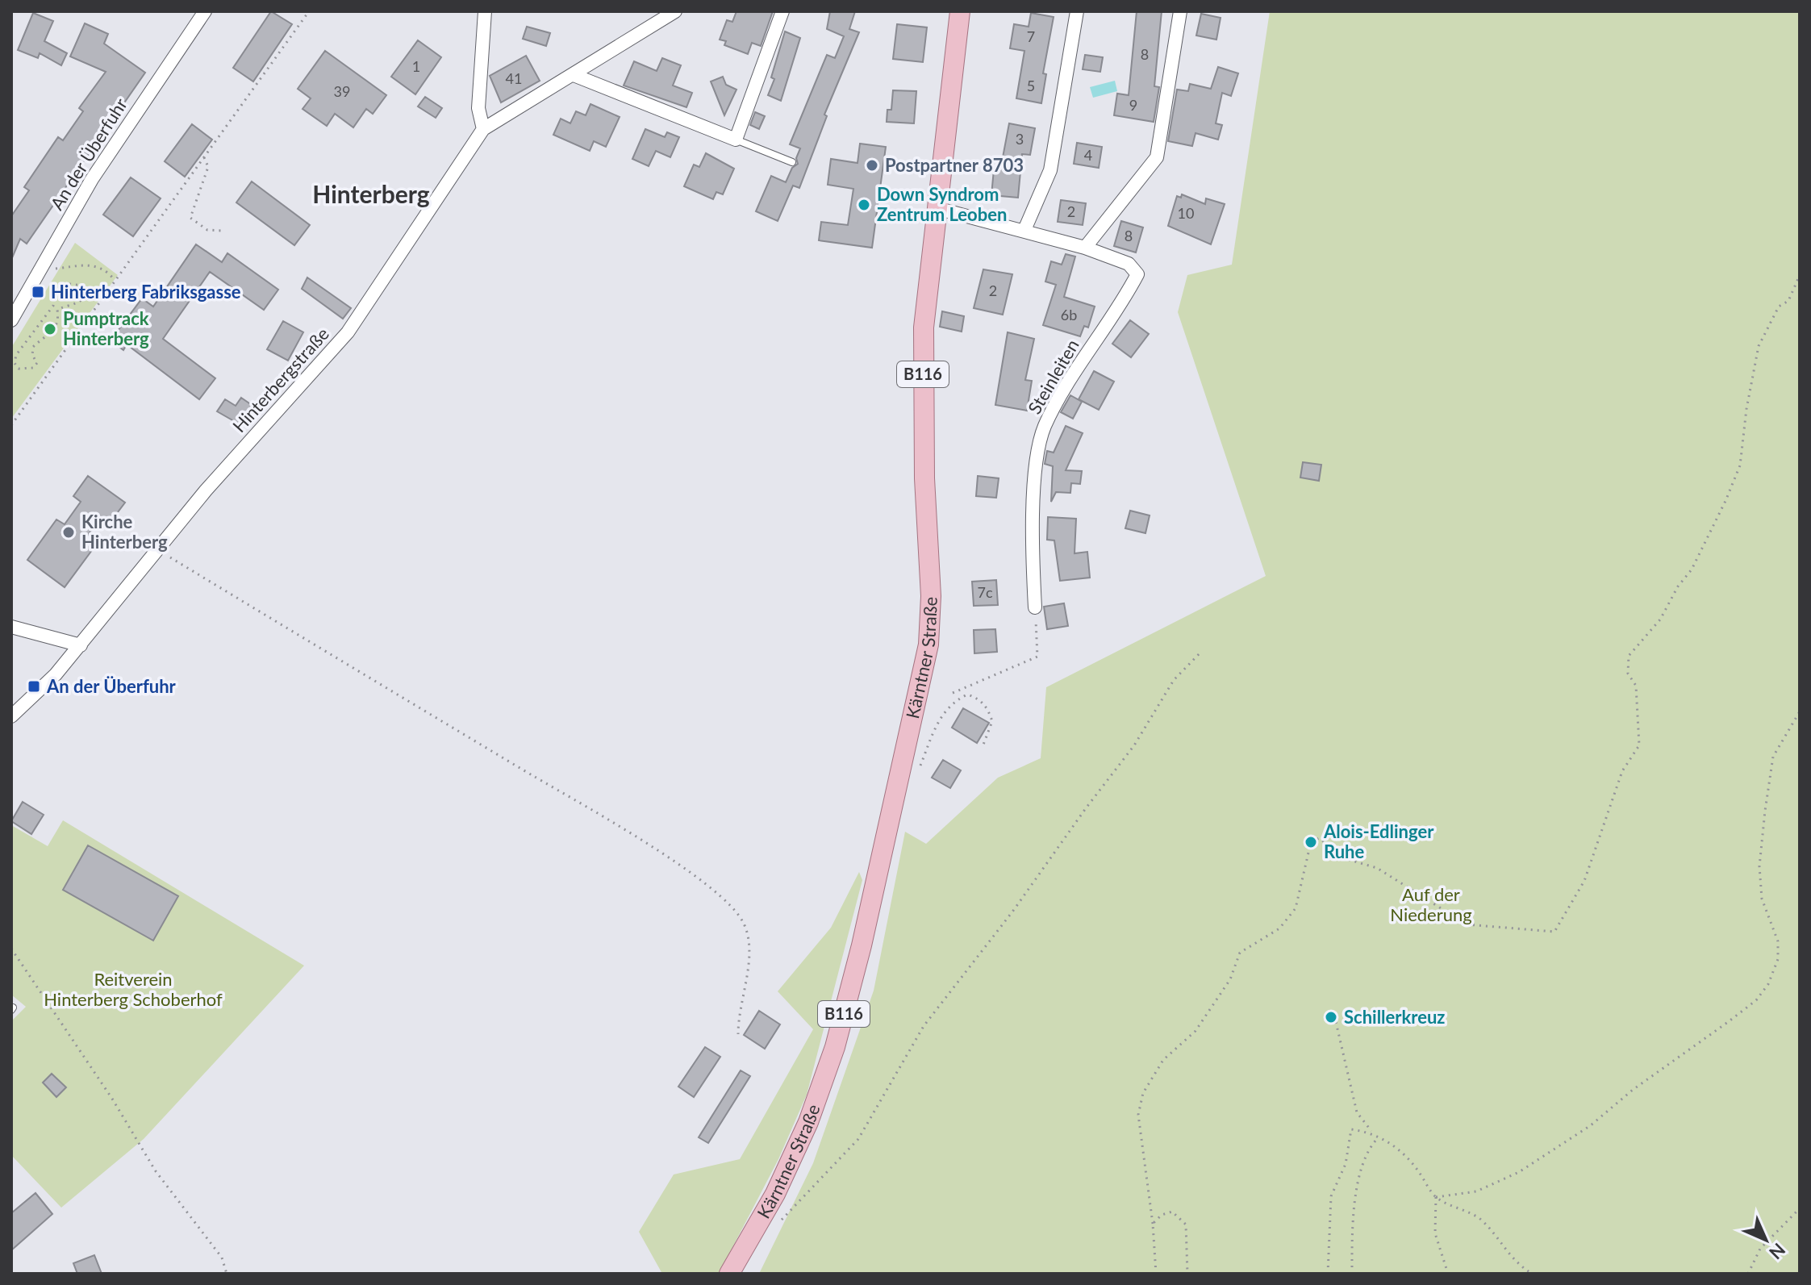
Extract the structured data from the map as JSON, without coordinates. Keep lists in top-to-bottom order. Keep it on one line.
{"streets":{"main road":["B116","Kärntner Straße"],"street":["An der Überfuhr","Steinleiten","Hinterbergstraße"]},"crossings":[["Steinleiten","Kärntner Straße"]],"districts":["Hinterberg"],"parks":["Auf der Niederung","Reitverein Hinterberg Schoberhof"],"places":{"other":["Postpartner 8703","Down Syndrom Zentrum Leoben","Pumptrack Hinterberg","Kirche Hinterberg","Alois-Edlinger Ruhe","Schillerkreuz"],"transit":["Hinterberg Fabriksgasse","An der Überfuhr"]},"house_numbers":["7","8","1","41","5","39","9","3","4","2","10","8","2","6b","7c"],"north":"bottom right"}
